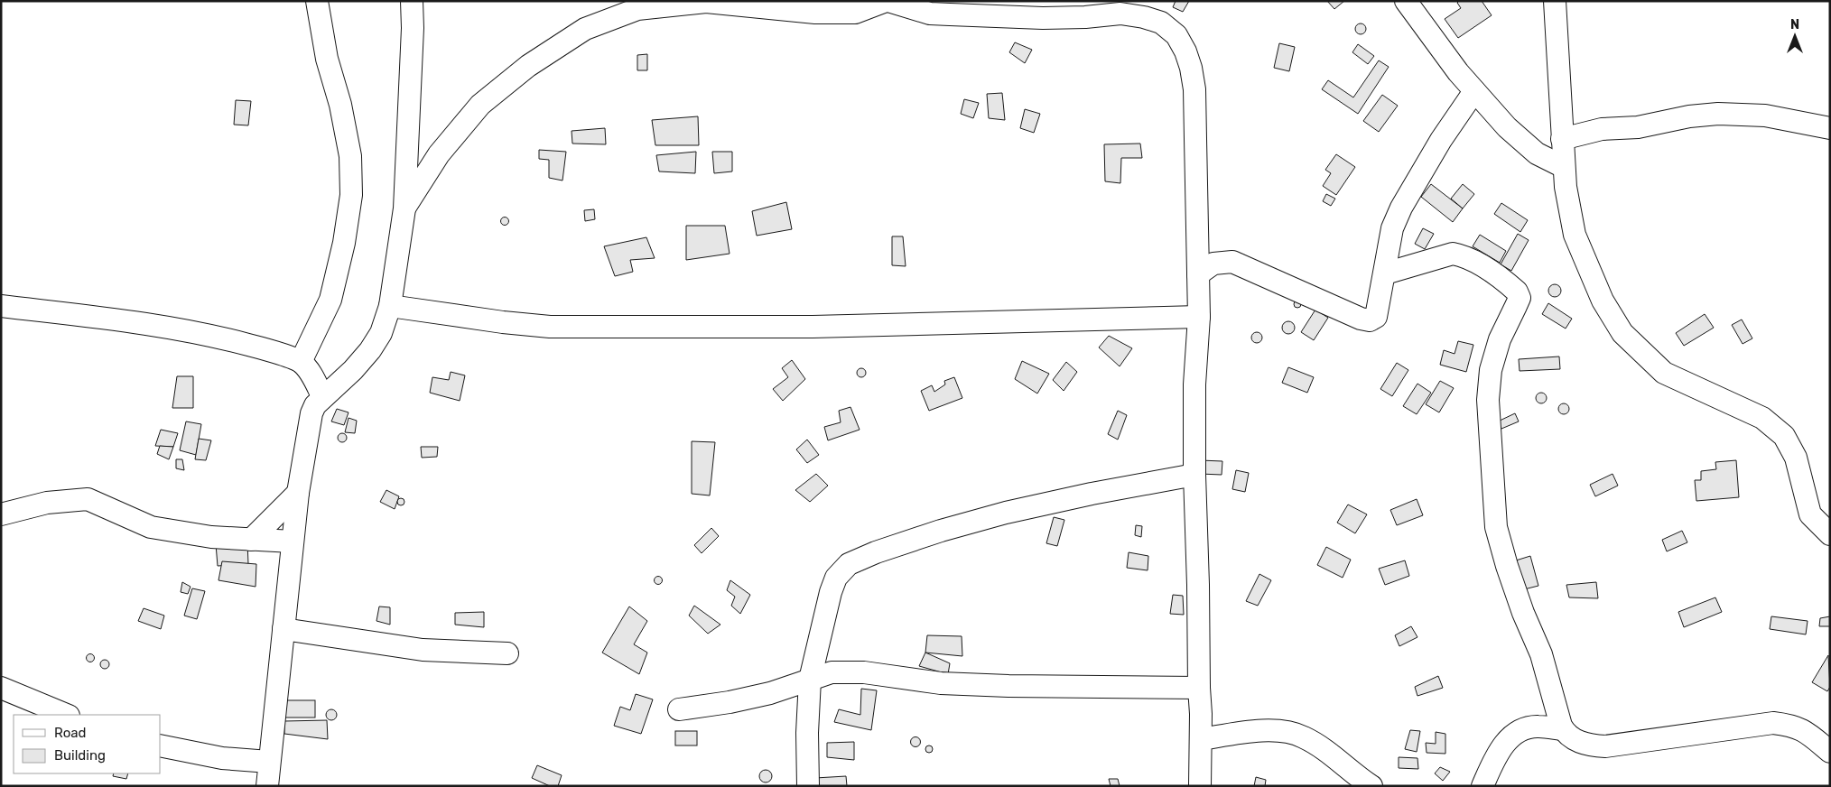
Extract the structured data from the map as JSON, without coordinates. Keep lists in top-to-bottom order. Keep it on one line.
{"legend":["Road","Building"],"north":"top"}
